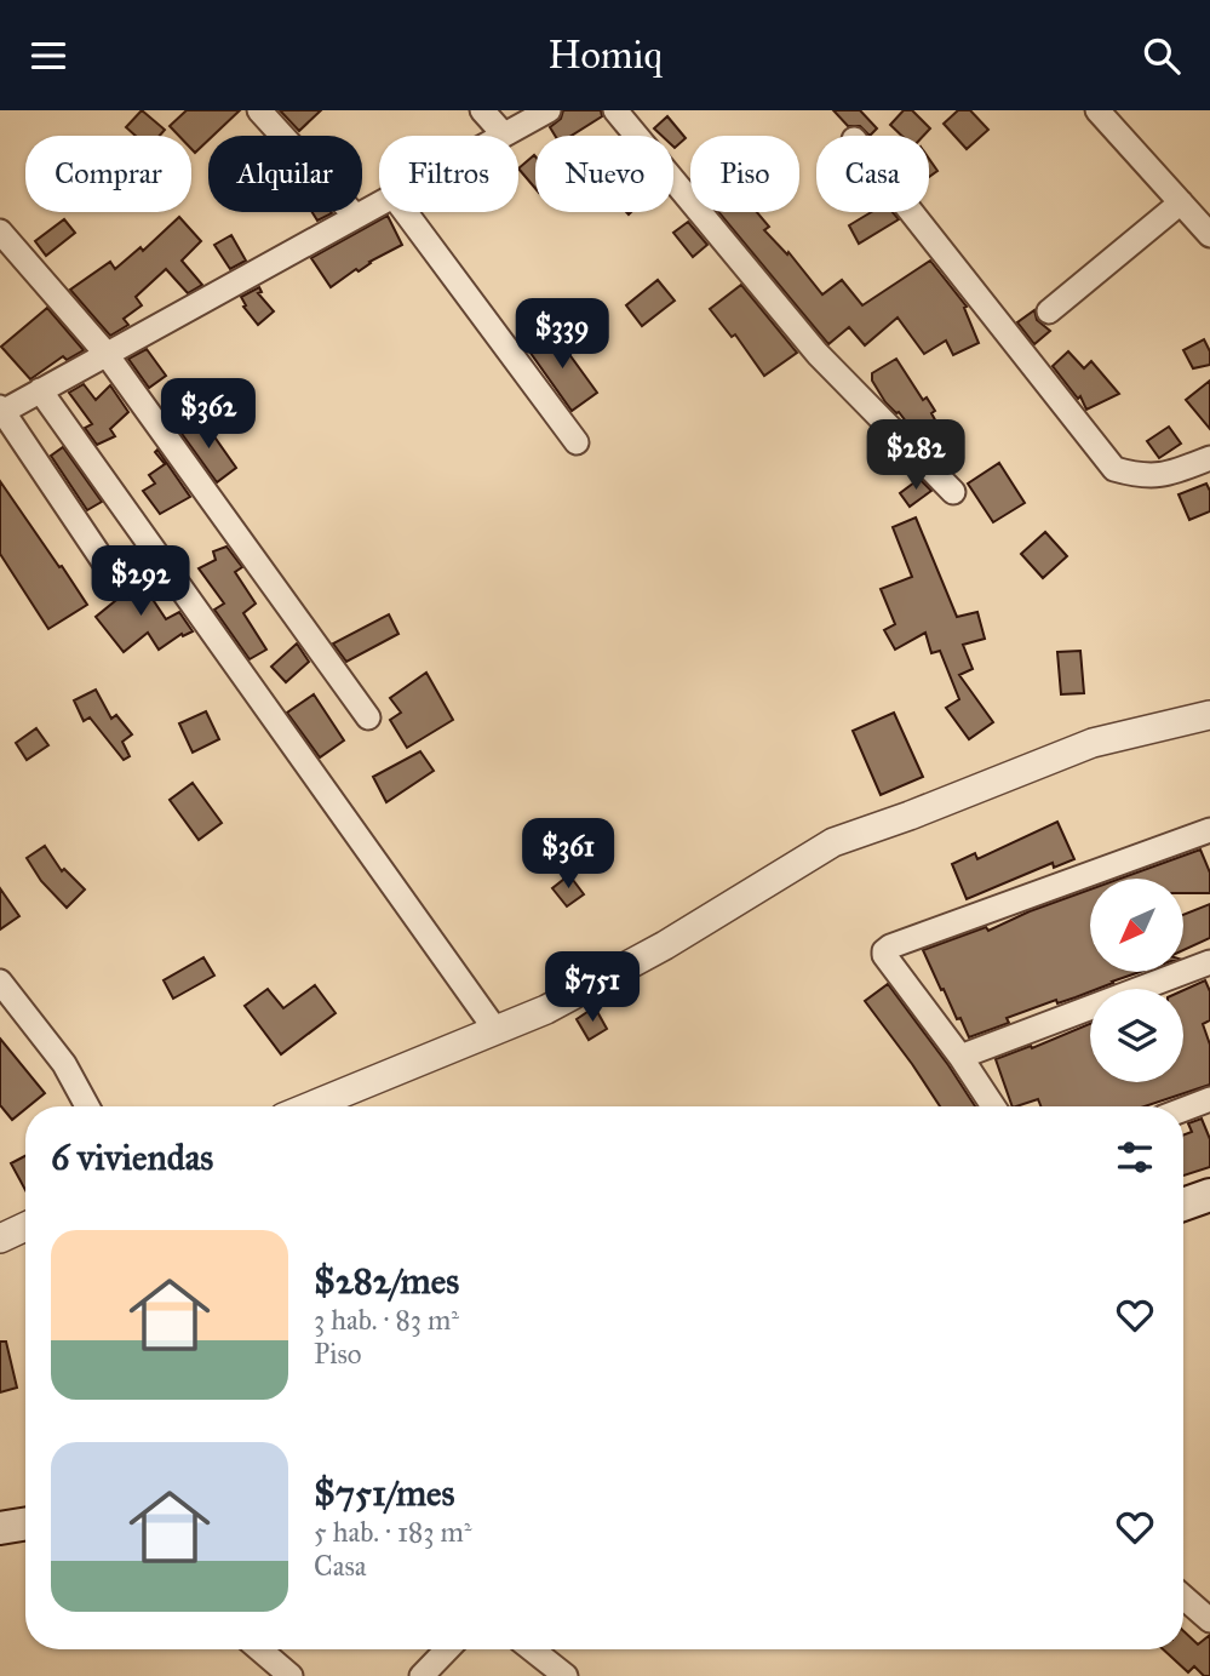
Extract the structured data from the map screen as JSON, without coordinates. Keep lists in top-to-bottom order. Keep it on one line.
{"north":"bottom left","page":{"header":"Homiq","chip":["Comprar","Alquilar","Filtros","Nuevo","Piso","Casa"],"price":["$339","$362","$282","$292","$361","$751"],"heading":"6 viviendas","list":[{"name":"$282/mes","note":"3 hab. · 83 m² · Piso"},{"name":"$751/mes","note":"5 hab. · 183 m² · Casa"}]}}
